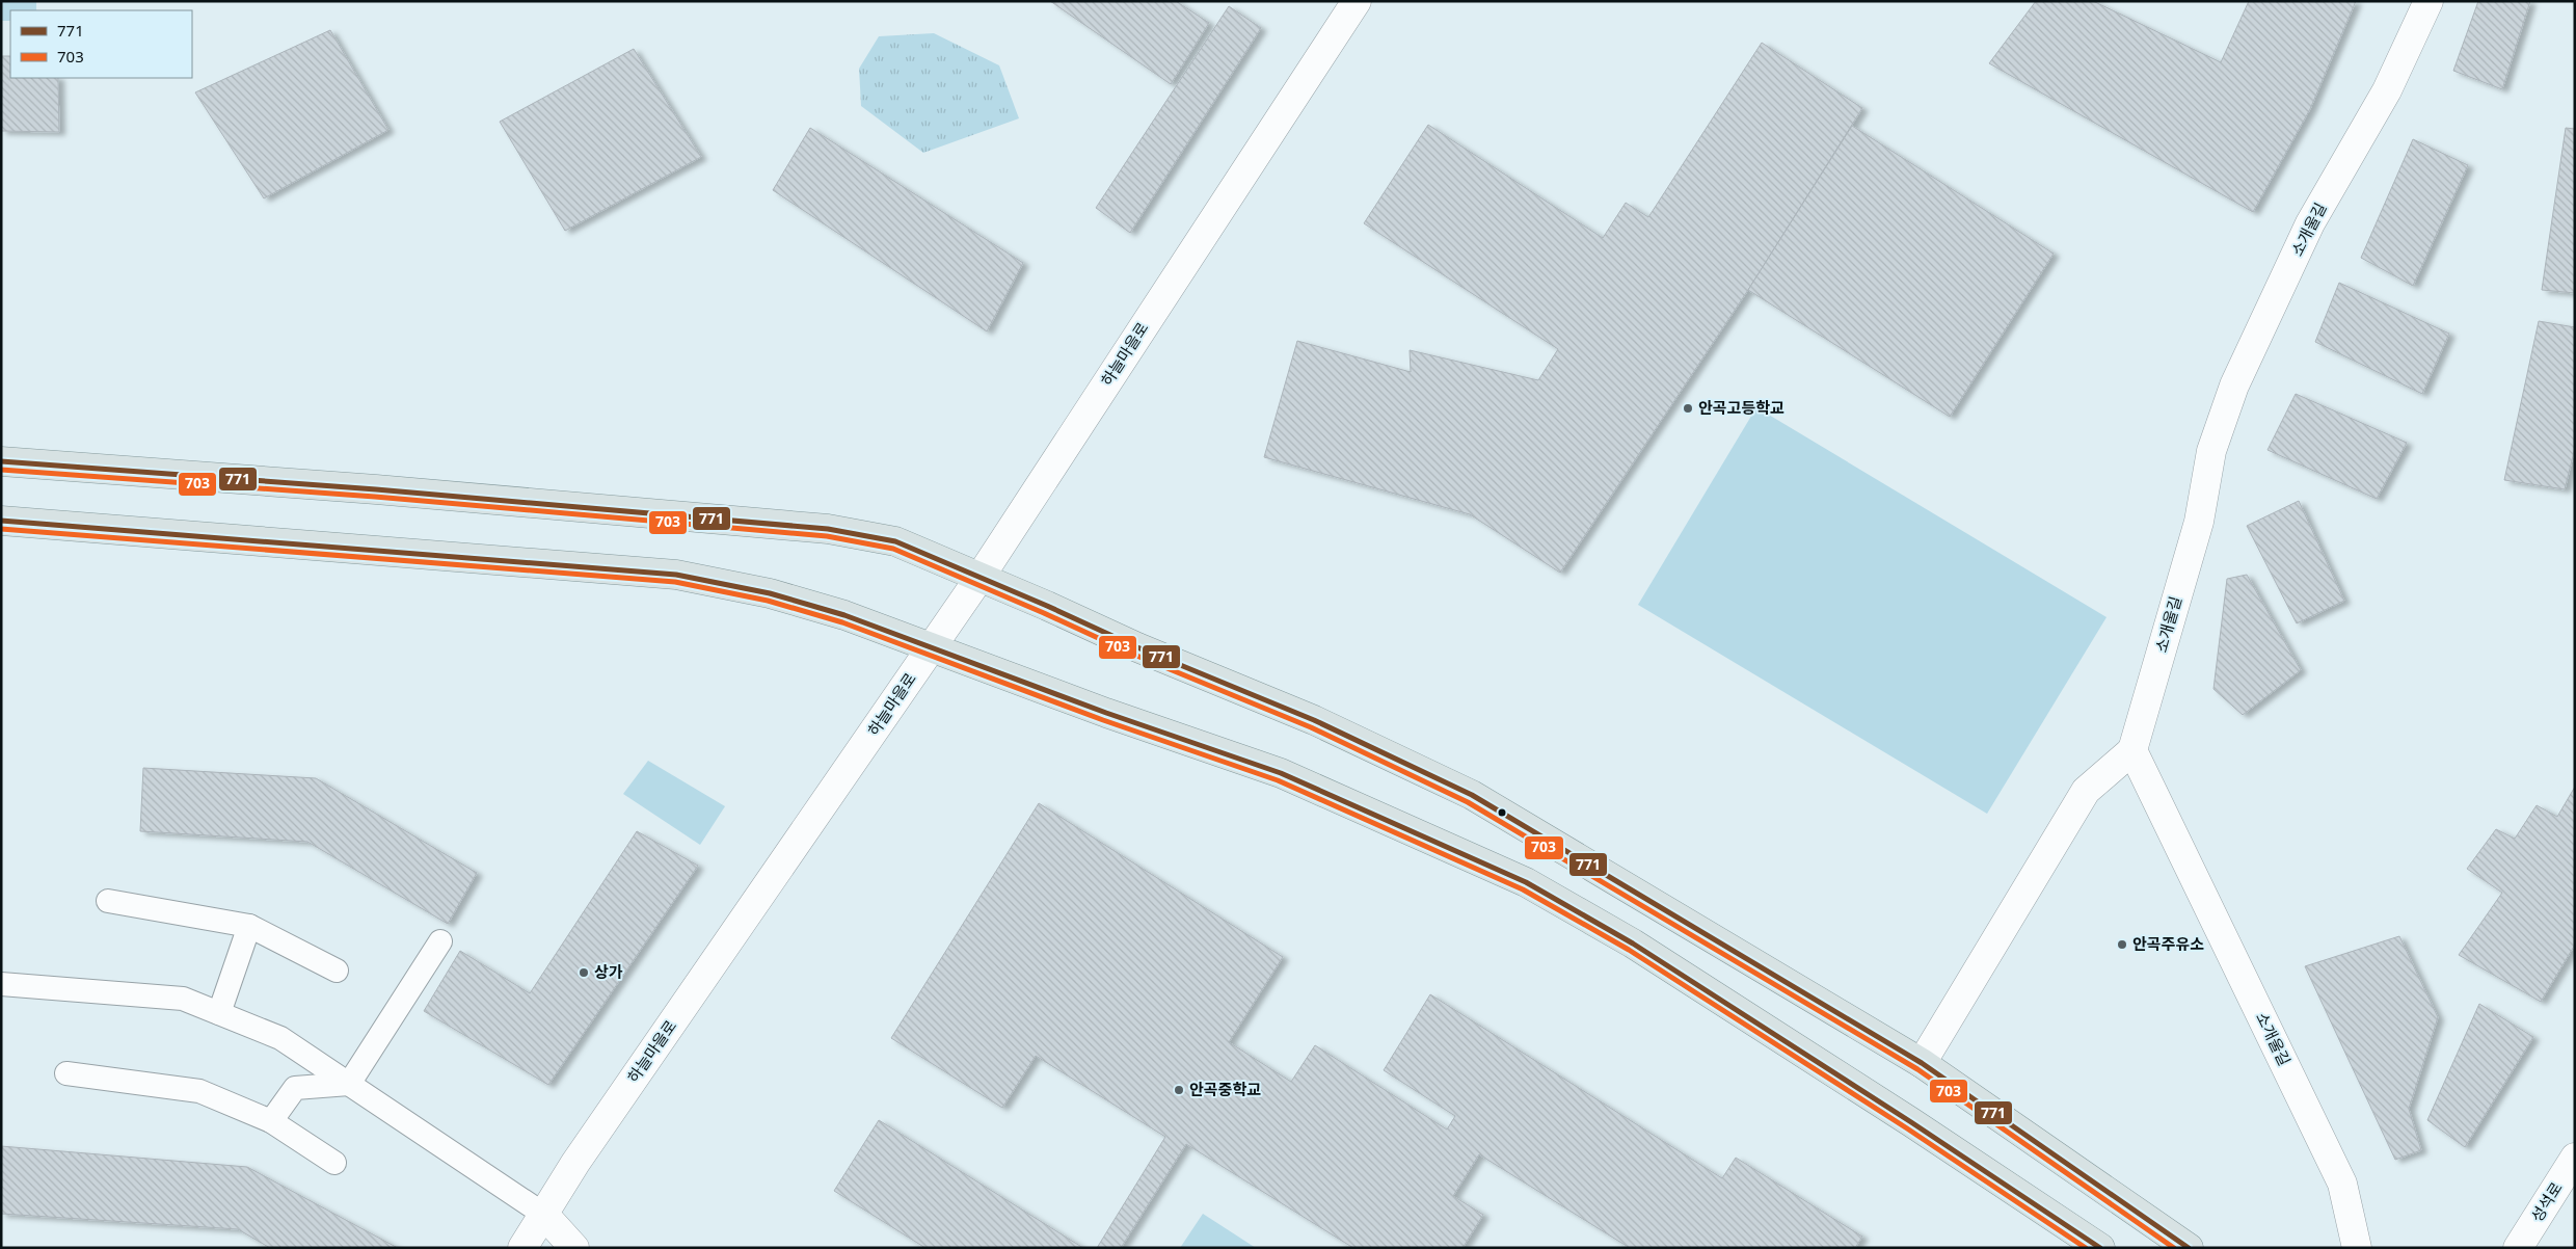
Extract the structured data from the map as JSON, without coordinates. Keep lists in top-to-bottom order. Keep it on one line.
{"streets":{"street":["소개울길","하늘마을로","성석로"]},"places":["안곡고등학교","안곡주유소","상가","안곡중학교"],"lines":["transit line 771","transit line 703"],"legend":["771","703"]}
